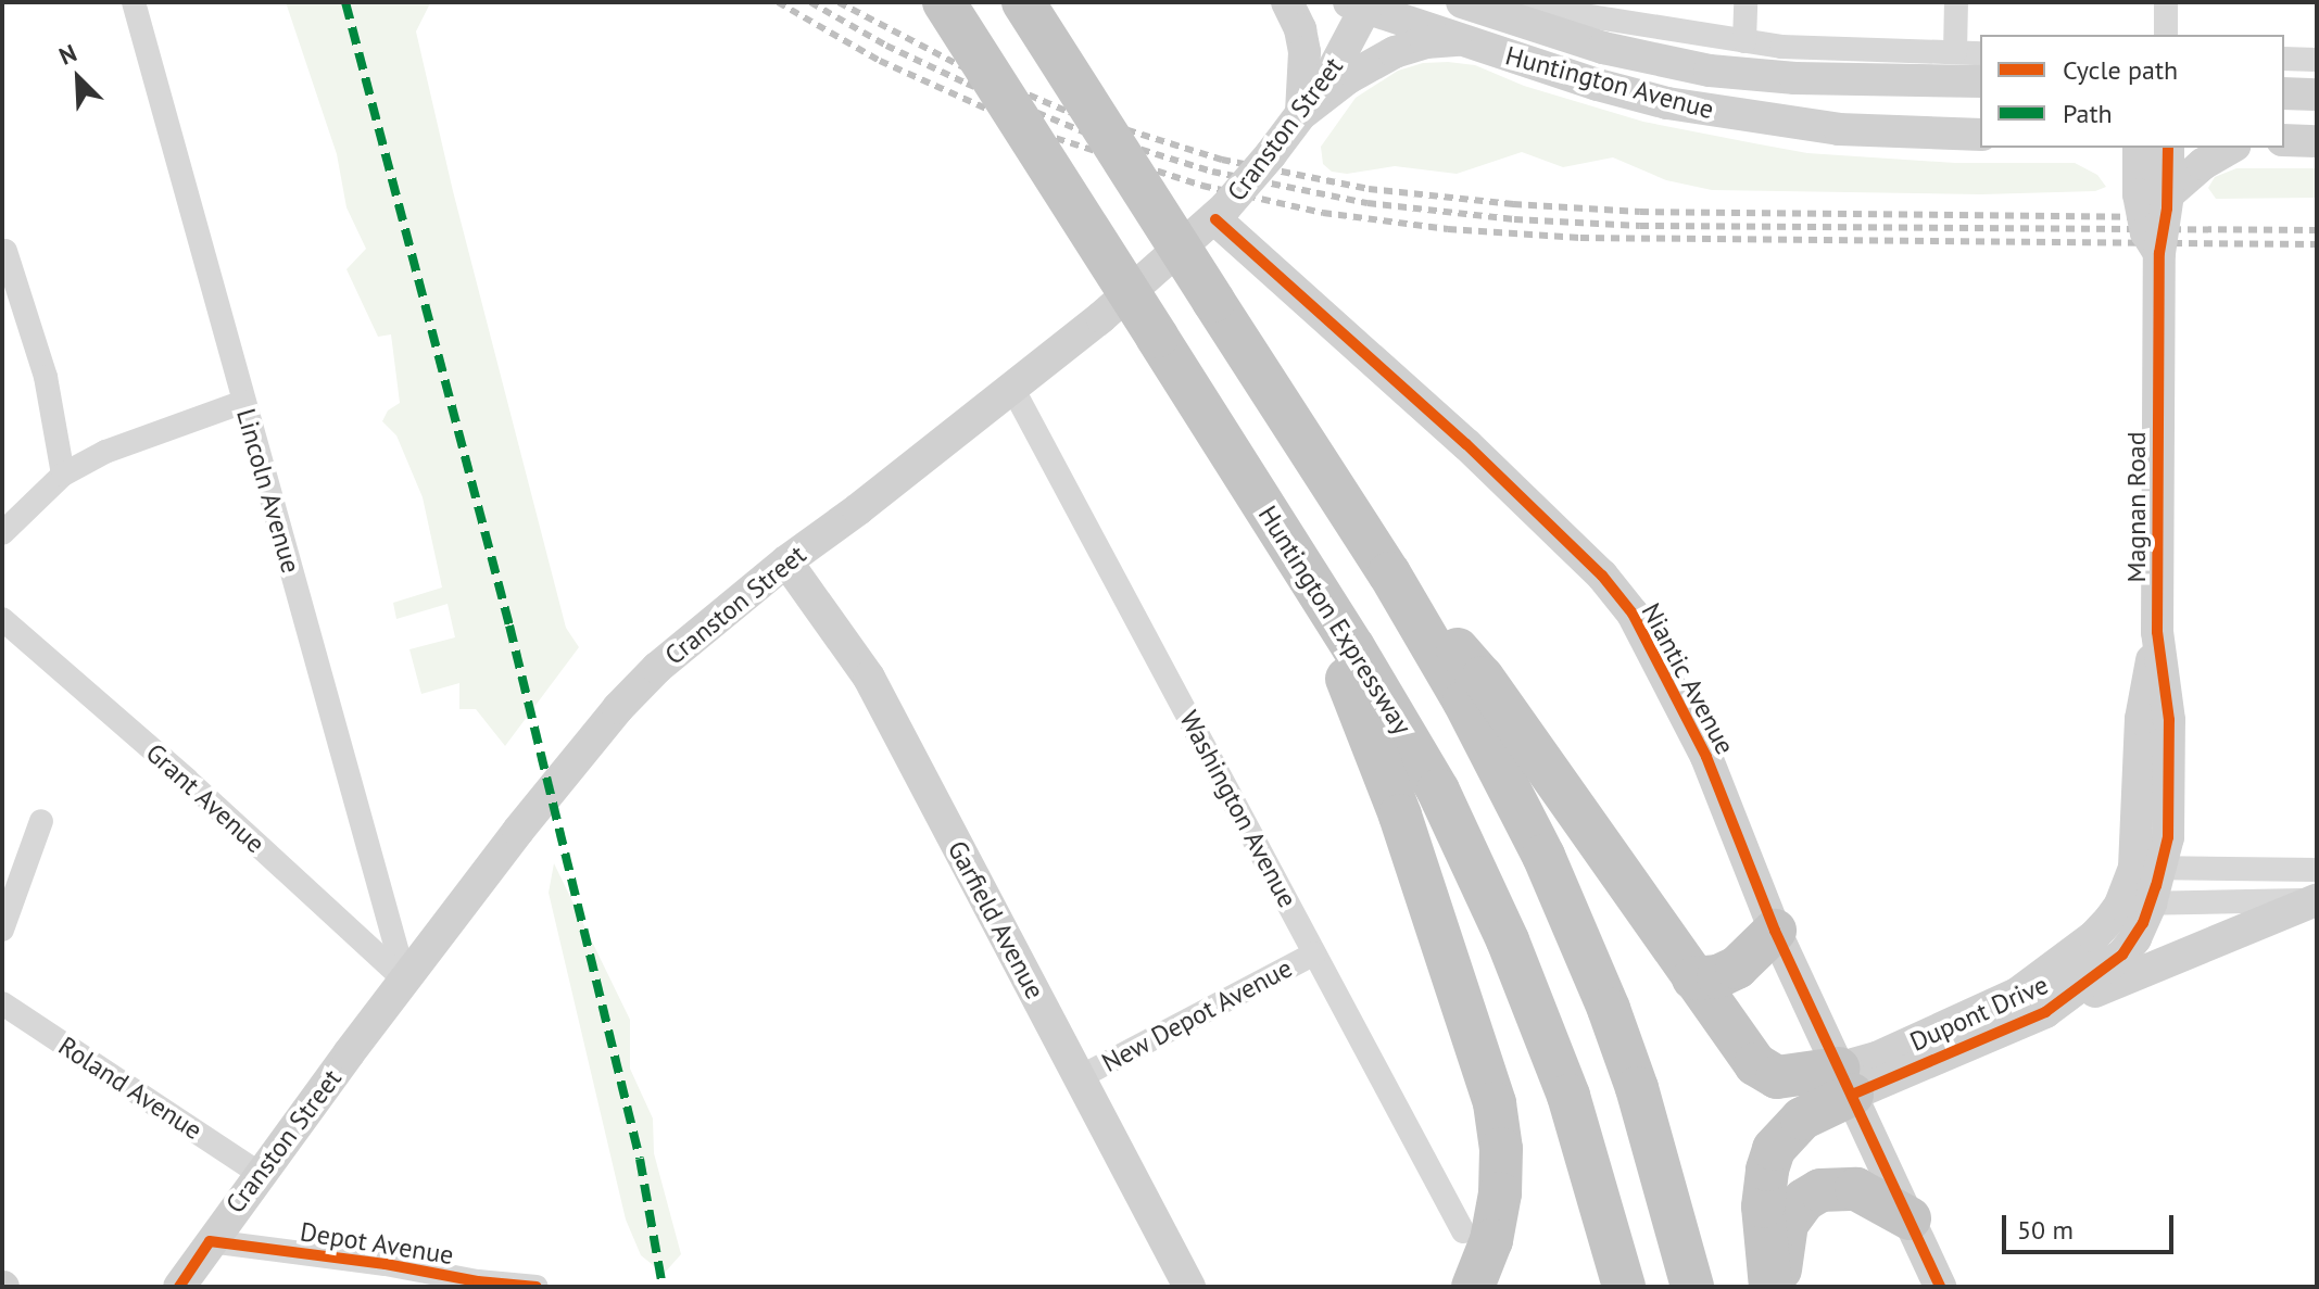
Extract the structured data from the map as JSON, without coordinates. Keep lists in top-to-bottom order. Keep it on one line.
{"streets":{"highway":["Huntington Expressway"],"street":["Huntington Avenue","Cranston Street","Lincoln Avenue","Magnan Road","Niantic Avenue","Grant Avenue","Washington Avenue","Garfield Avenue","Dupont Drive","New Depot Avenue","Roland Avenue","Depot Avenue"]},"crossings":[["Huntington Avenue","Cranston Street"],["Cranston Street","Lincoln Avenue"],["Cranston Street","Niantic Avenue"],["Cranston Street","Grant Avenue"],["Cranston Street","Washington Avenue"],["Cranston Street","Garfield Avenue"],["Cranston Street","Roland Avenue"],["Cranston Street","Depot Avenue"],["Lincoln Avenue","Grant Avenue"],["Magnan Road","Dupont Drive"],["Niantic Avenue","Dupont Drive"],["Washington Avenue","New Depot Avenue"],["Garfield Avenue","New Depot Avenue"]],"legend":["Cycle path","Path"],"scale_bar":"50 m","north":"top left"}
